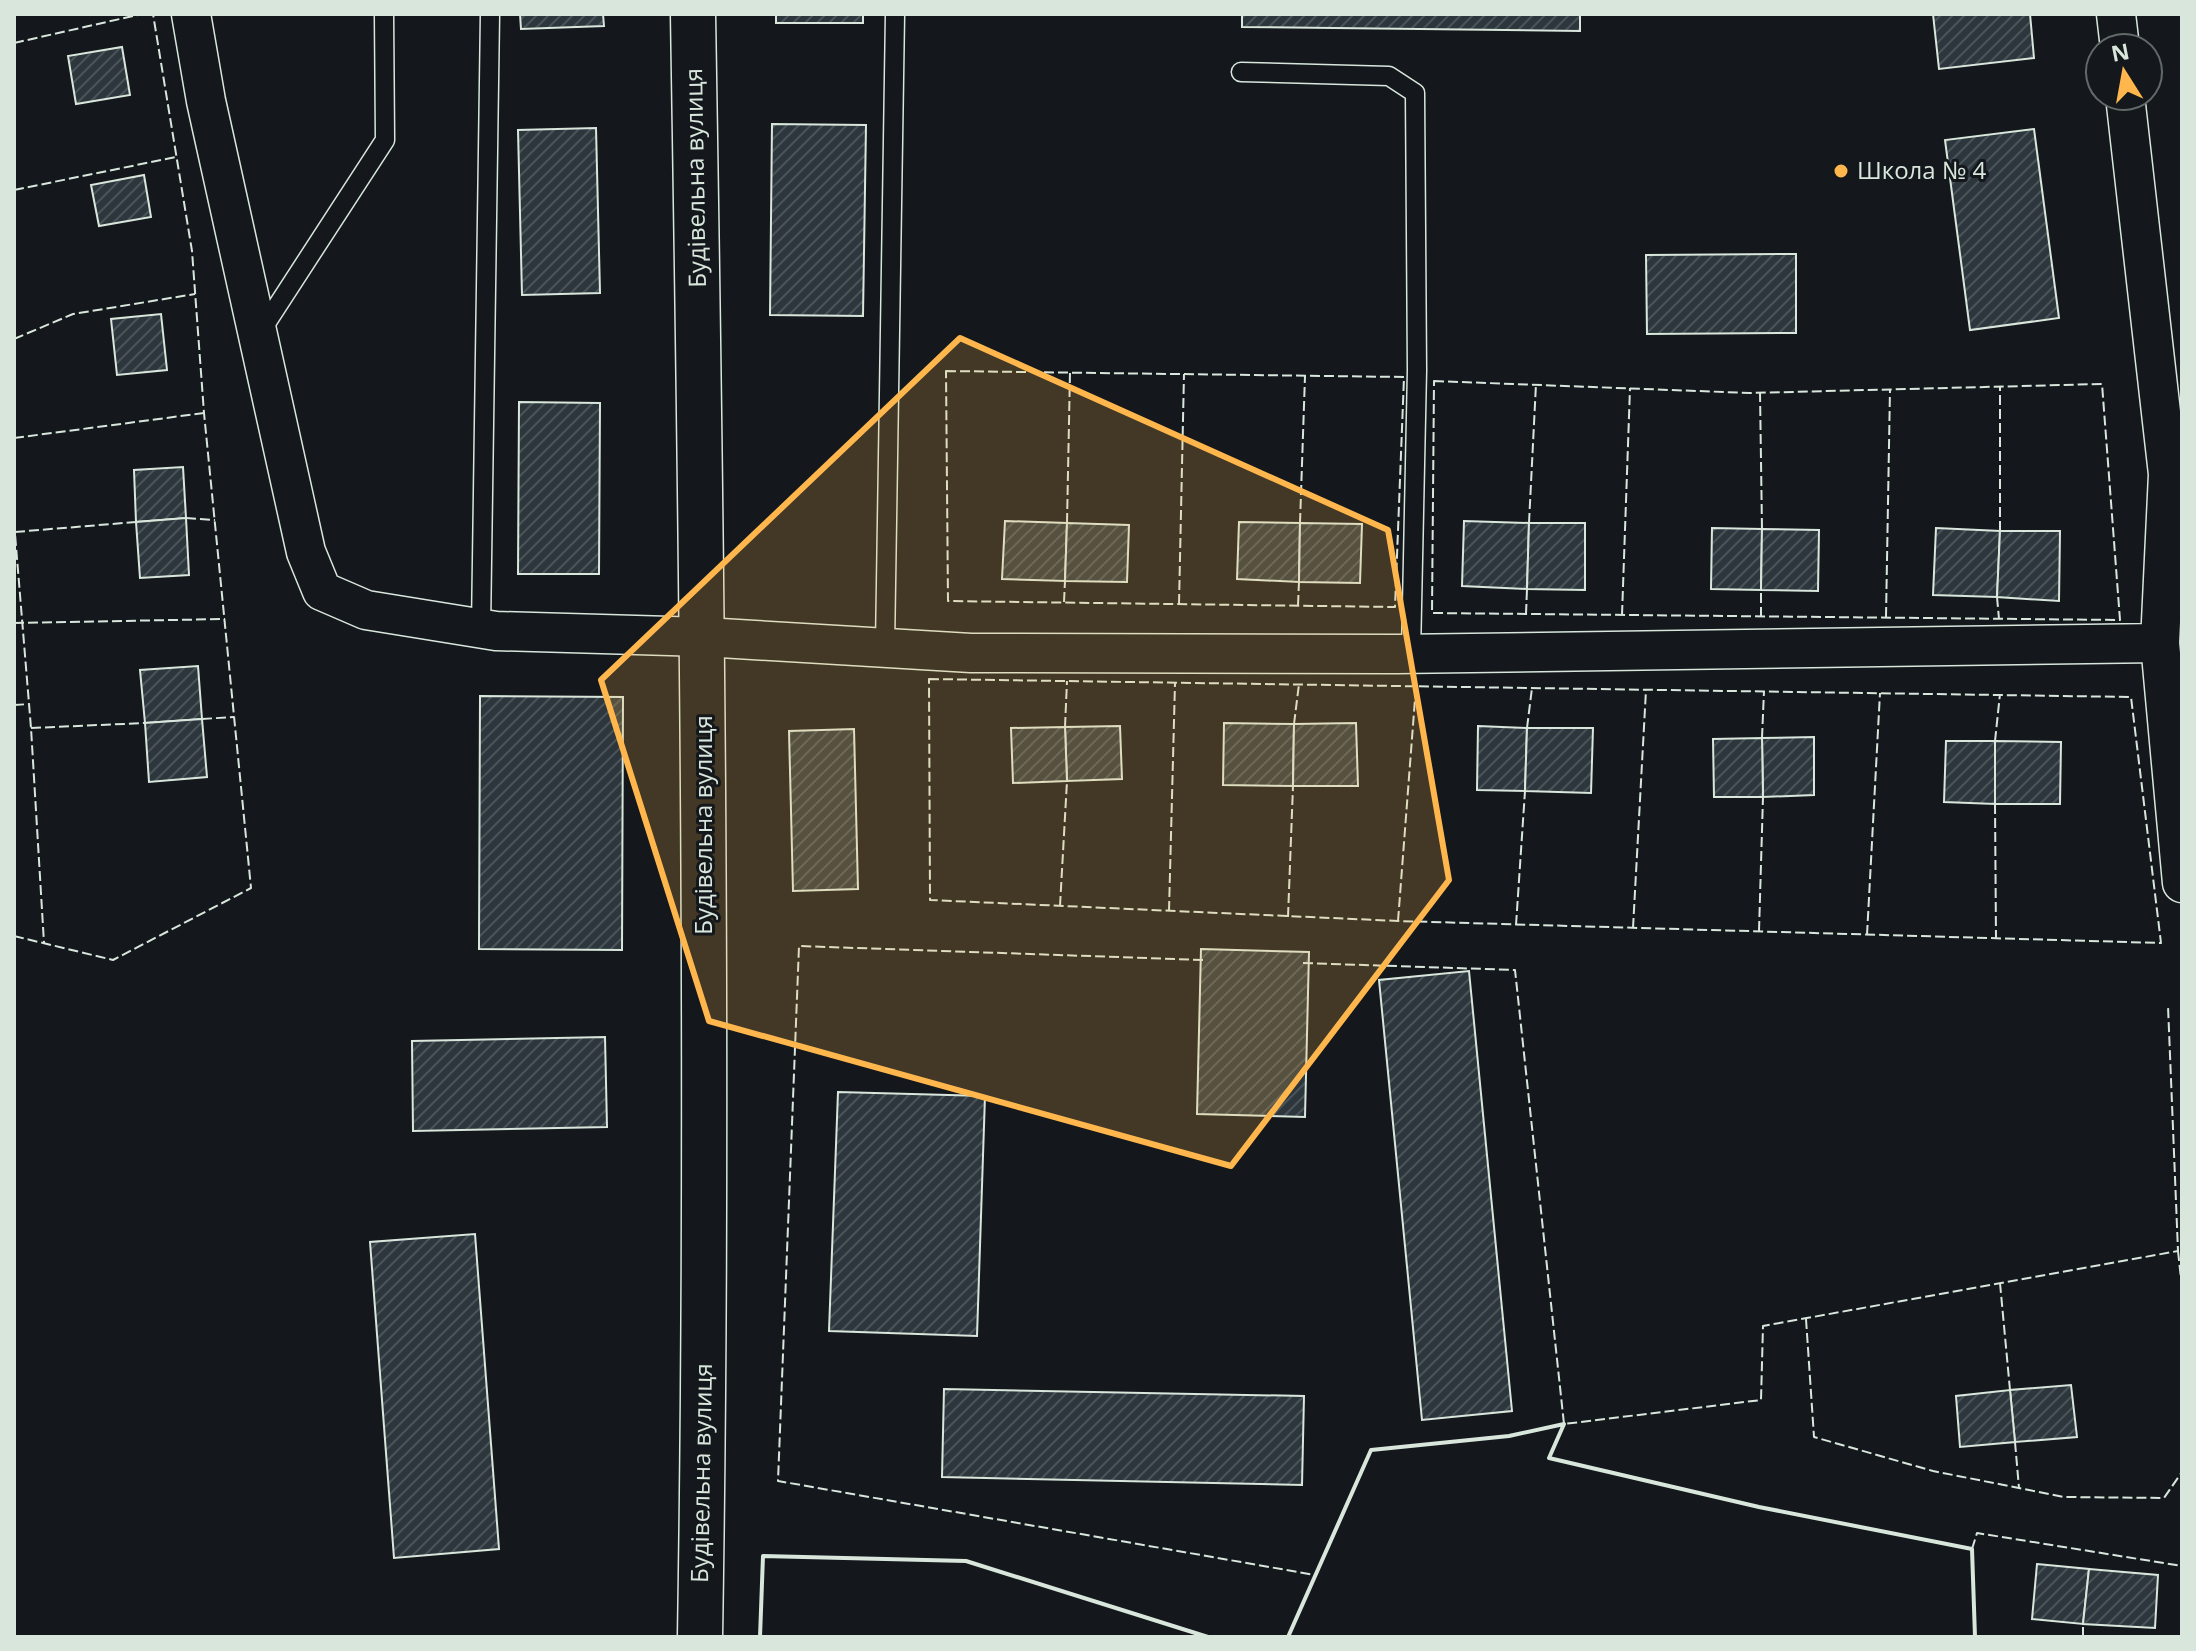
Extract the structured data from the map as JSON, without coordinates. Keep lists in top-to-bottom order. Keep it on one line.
{"streets":{"street":["Будівельна вулиця"]},"places":["Школа № 4"],"north":"top"}
